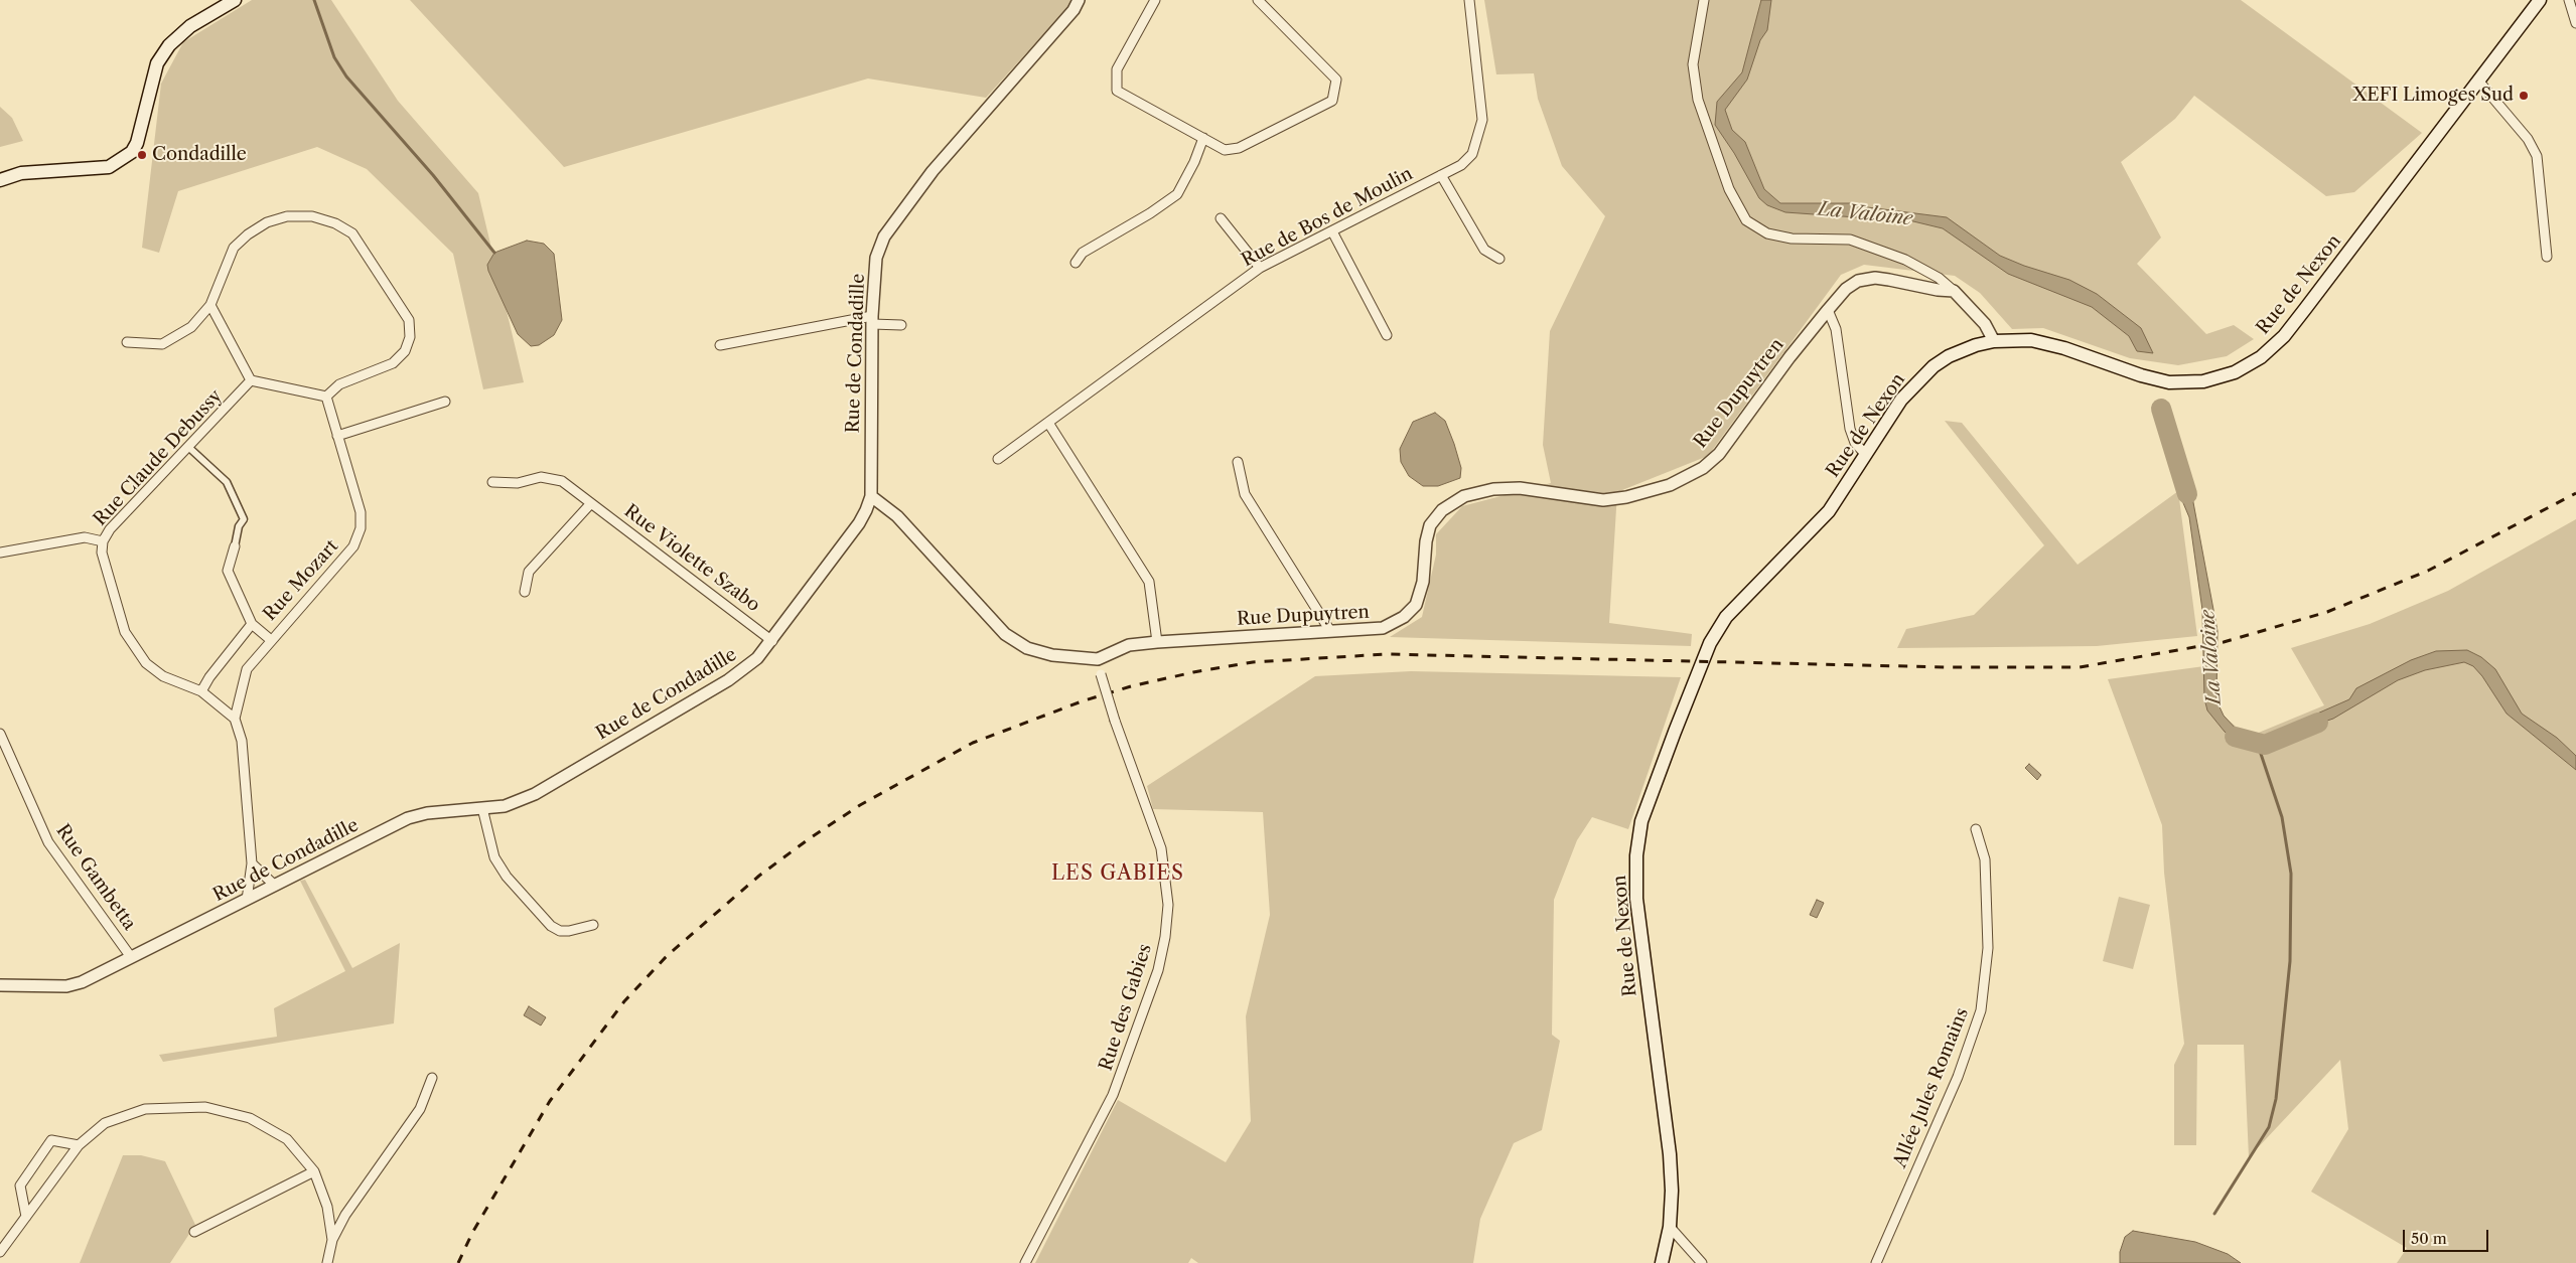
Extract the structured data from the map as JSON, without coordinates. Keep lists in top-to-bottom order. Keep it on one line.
{"streets":{"main road":["Rue de Nexon"],"street":["Rue de Bos de Moulin","Rue de Condadille","Rue Dupuytren","Rue Claude Debussy","Rue Violette Szabo","Rue Mozart","Rue Gambetta","Rue des Gabies","Allée Jules Romains"]},"crossings":[["Rue de Condadille","Rue Dupuytren"],["Rue de Condadille","Rue Violette Szabo"],["Rue de Condadille","Rue Gambetta"],["Rue Dupuytren","Rue des Gabies"],["Rue Claude Debussy","Rue Mozart"]],"districts":["LES GABIES"],"water":["La Valoine"],"places":["XEFI Limoges Sud","Condadille"],"scale_bar":"50 m"}
